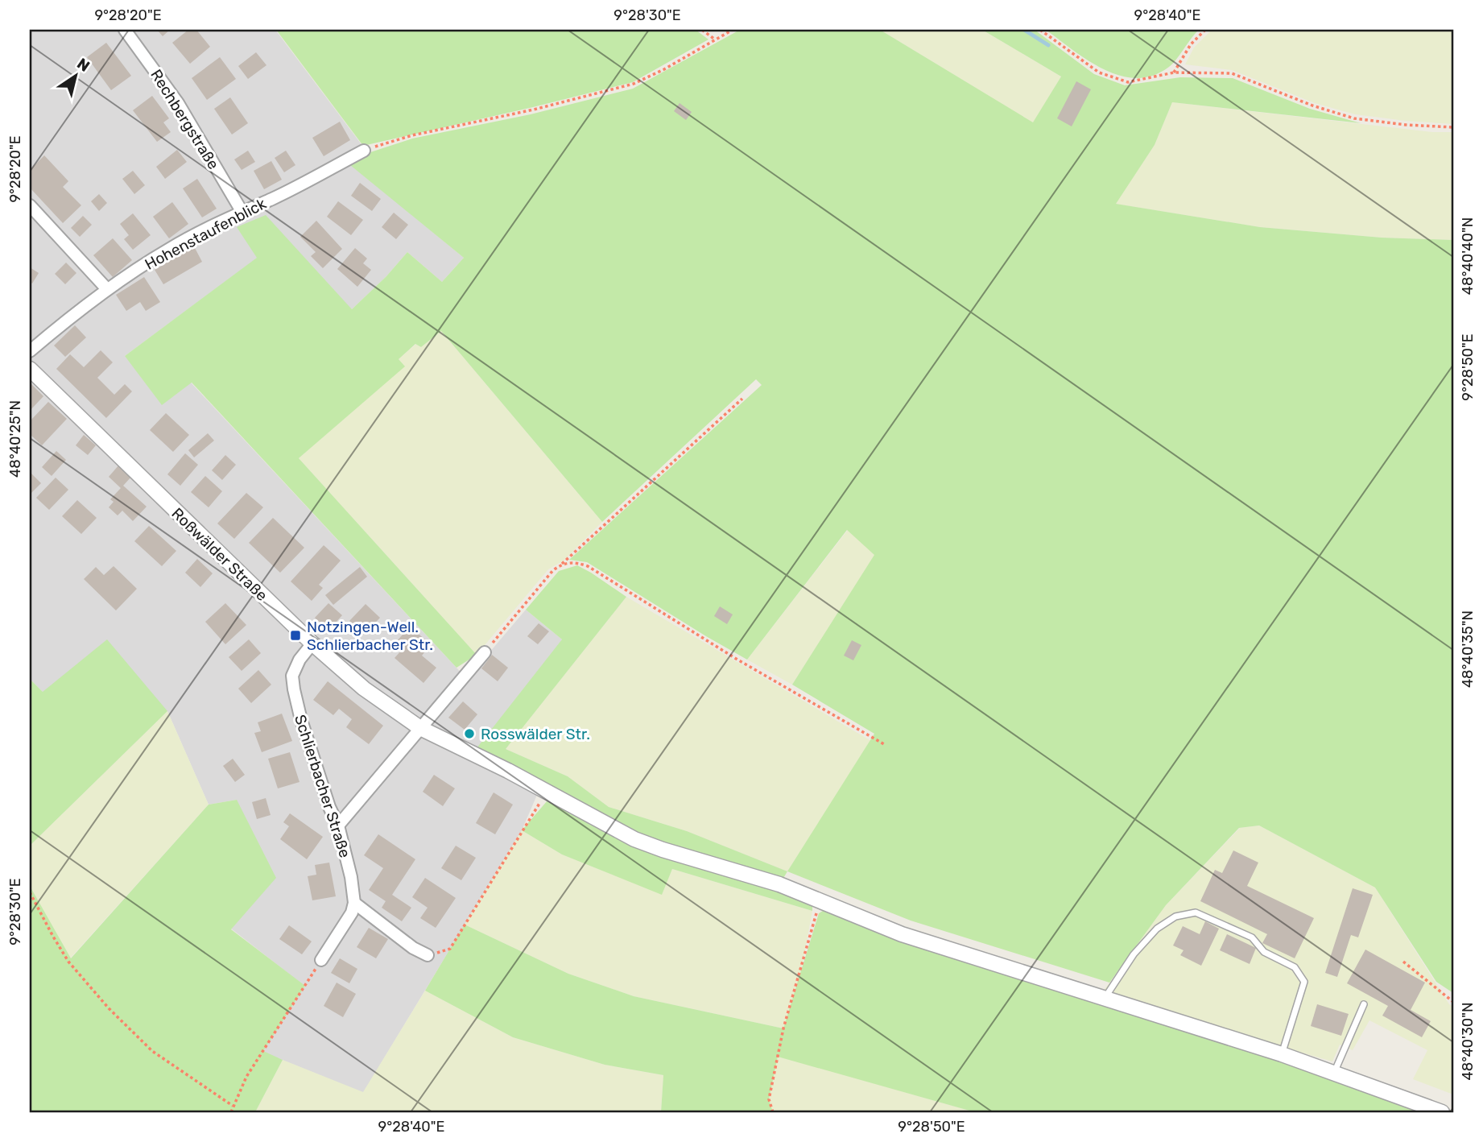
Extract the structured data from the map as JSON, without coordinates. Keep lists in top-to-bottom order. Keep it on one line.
{"streets":{"street":["Rechbergstraße","Hohenstaufenblick","Roßwälder Straße","Schlierbacher Straße"]},"crossings":[["Rechbergstraße","Hohenstaufenblick"],["Roßwälder Straße","Schlierbacher Straße"]],"places":{"transit":["Notzingen-Well. Schlierbacher Str."],"other":["Rosswälder Str."]},"north":"top right","coordinates":["9°28'20\"E","9°28'30\"E","9°28'40\"E","48°40'40\"N","9°28'50\"E","48°40'25\"N","48°40'35\"N","48°40'30\"N"]}
